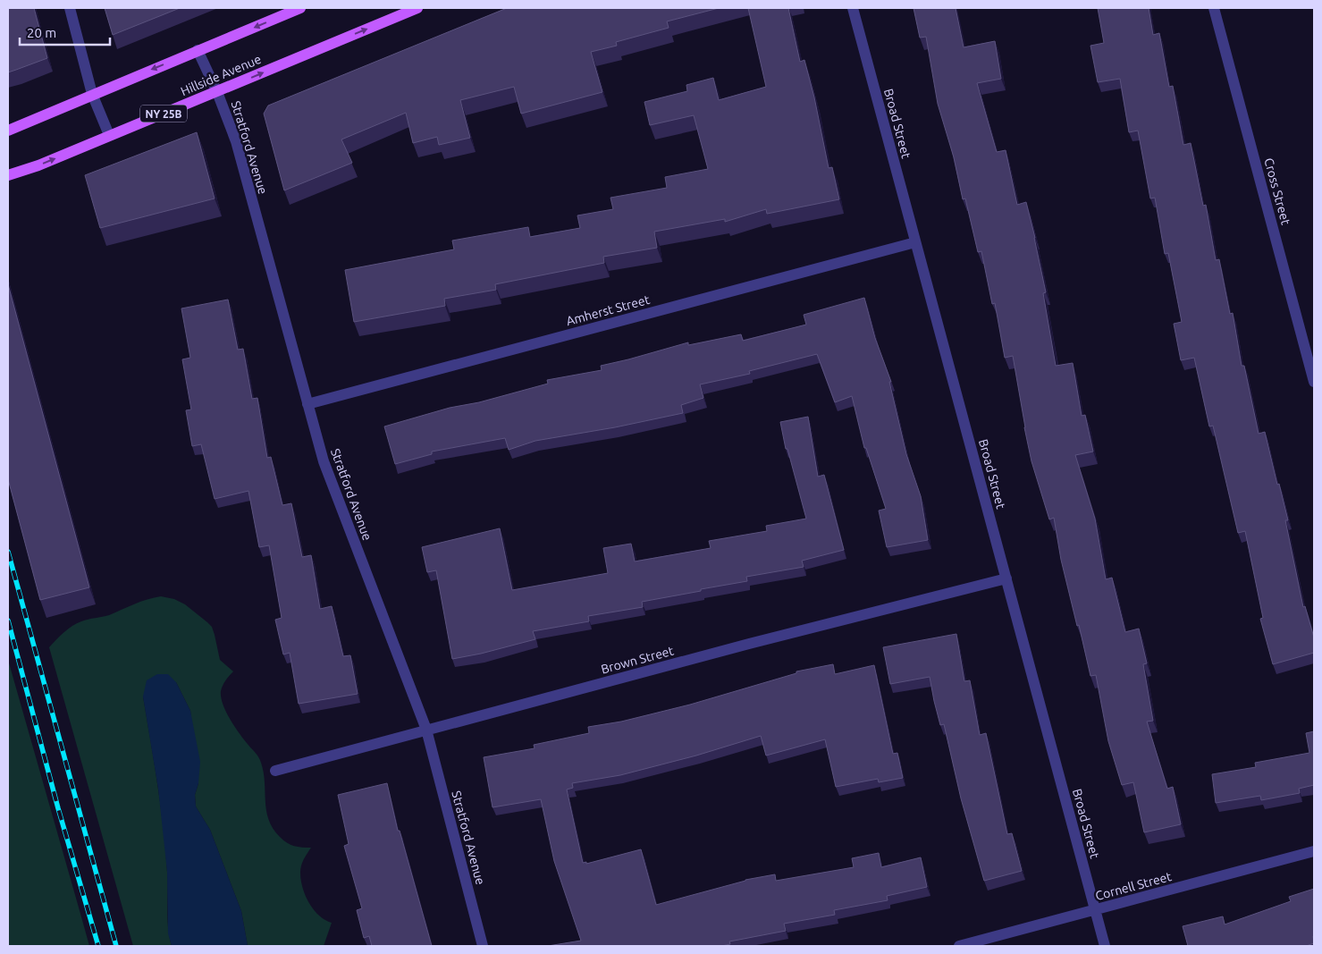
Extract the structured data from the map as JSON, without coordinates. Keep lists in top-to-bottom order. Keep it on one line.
{"streets":{"main road":["Hillside Avenue","NY 25B"],"street":["Broad Street","Stratford Avenue","Cross Street","Amherst Street","Brown Street","Cornell Street"]},"crossings":[["Hillside Avenue","Stratford Avenue"],["Broad Street","Amherst Street"],["Broad Street","Brown Street"],["Broad Street","Cornell Street"],["Stratford Avenue","Amherst Street"],["Stratford Avenue","Brown Street"]],"scale_bar":"20 m"}
